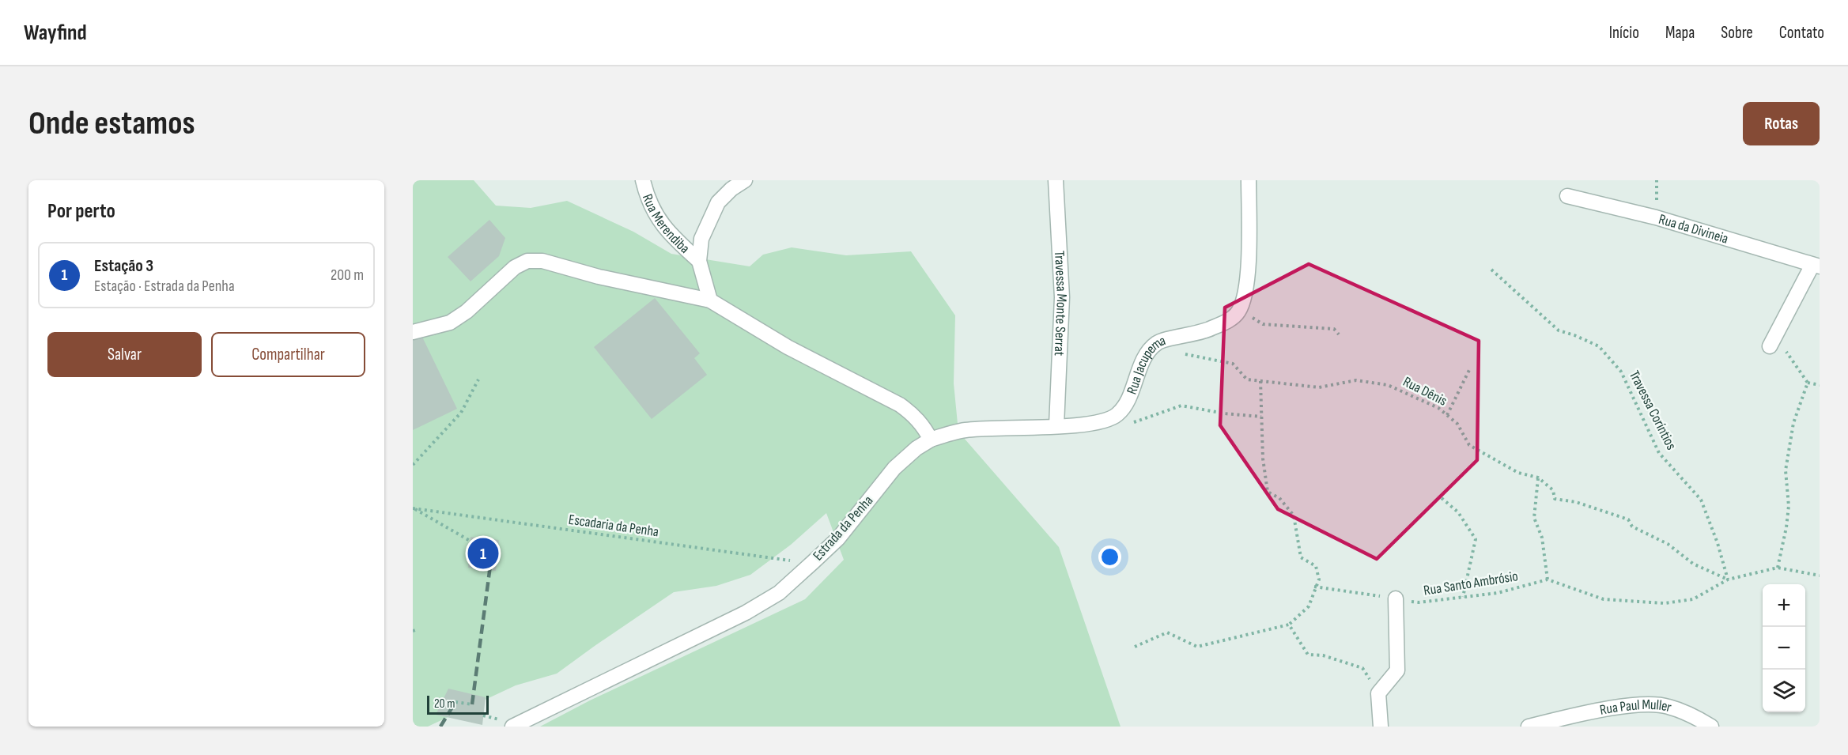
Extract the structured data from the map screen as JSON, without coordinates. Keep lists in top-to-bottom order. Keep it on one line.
{"streets":{"street":["Rua Merendiba","Rua da Divineia","Travessa Monte Serrat","Rua Jacupema","Estrada da Penha","Rua Paul Muller"],"path":["Rua Dênis","Travessa Coríntios","Escadaria da Penha","Rua Santo Ambrósio"]},"crossings":[["Rua Jacupema","Rua Dênis"],["Escadaria da Penha","Estrada da Penha"]],"scale_bar":"20 m","page":{"header":"Wayfind","nav":["Início","Mapa","Sobre","Contato"],"buttons":["Rotas",["Salvar","Compartilhar"]],"title":"Onde estamos","heading":"Por perto","list":[{"mark":"1","name":"Estação 3","note":"Estação · Estrada da Penha","value":"200 m"}],"pins":"1","map_buttons":["+","−"],"scale":"20 m"}}
